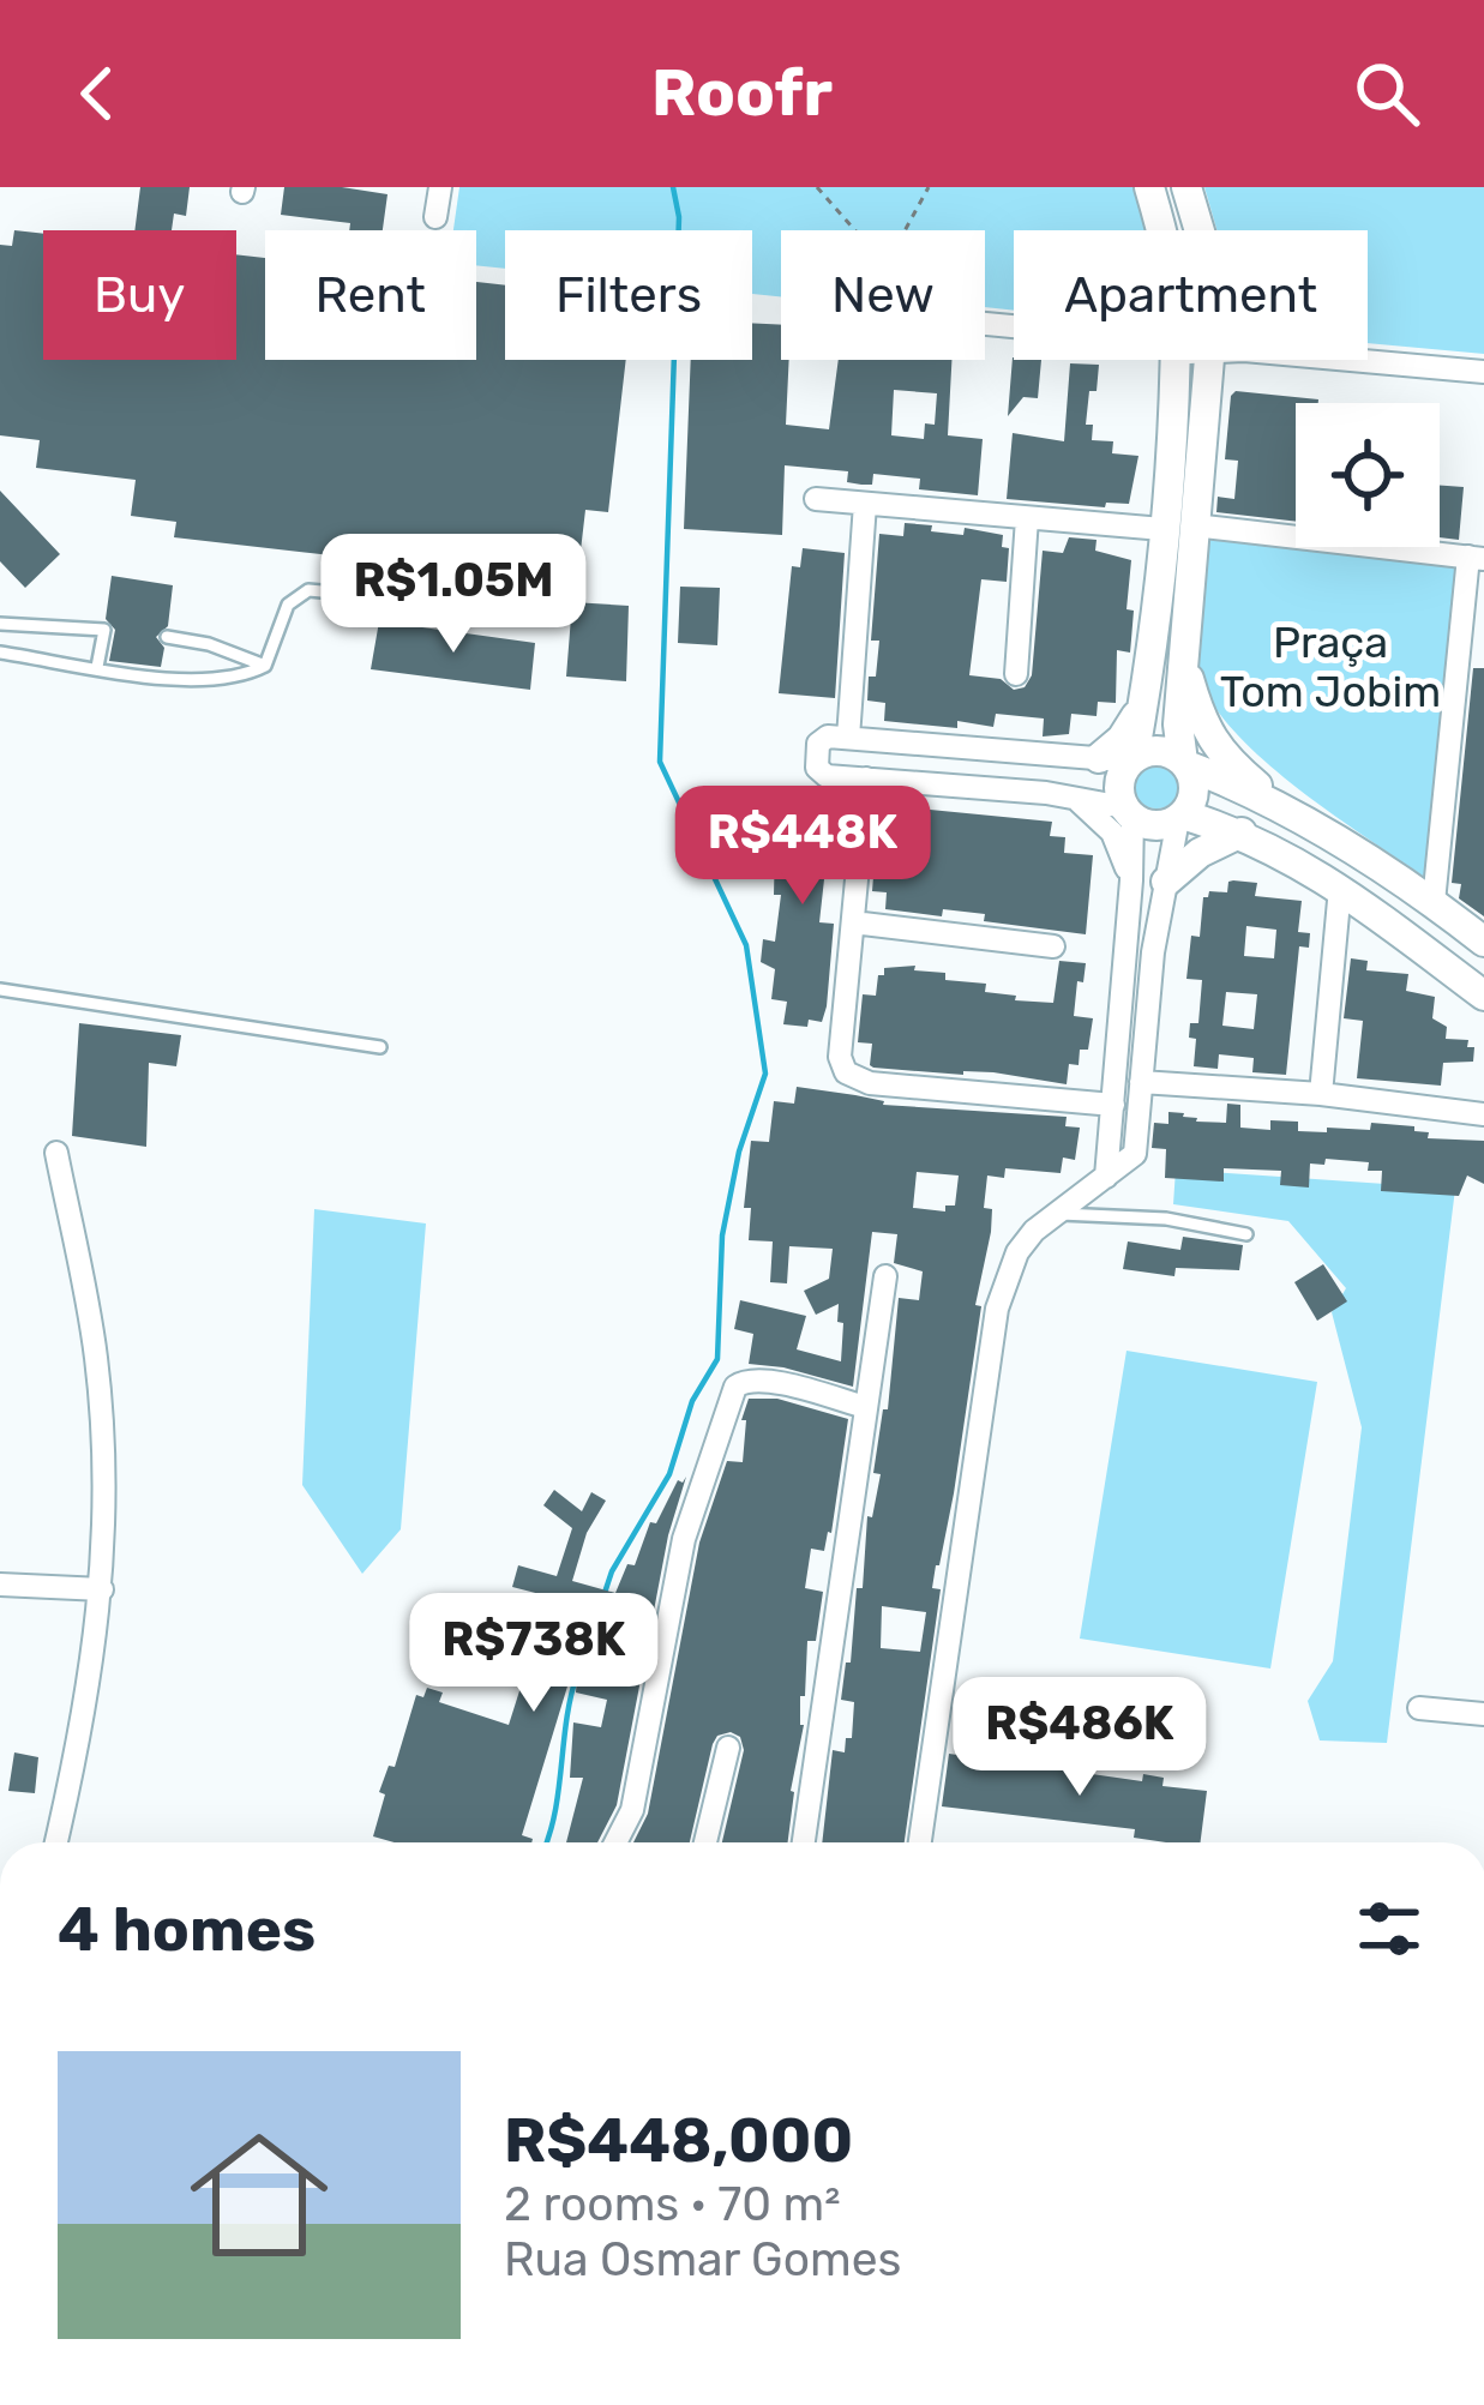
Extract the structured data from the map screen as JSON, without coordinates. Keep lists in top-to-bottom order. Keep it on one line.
{"parks":["Praça Tom Jobim"],"page":{"header":"Roofr","chip":["Buy","Rent","Filters","New","Apartment"],"price":["R$1.05M","R$448K","R$738K","R$486K"],"heading":"4 homes","list":[{"name":"R$448,000","note":"2 rooms · 70 m² · Rua Osmar Gomes"}]}}
